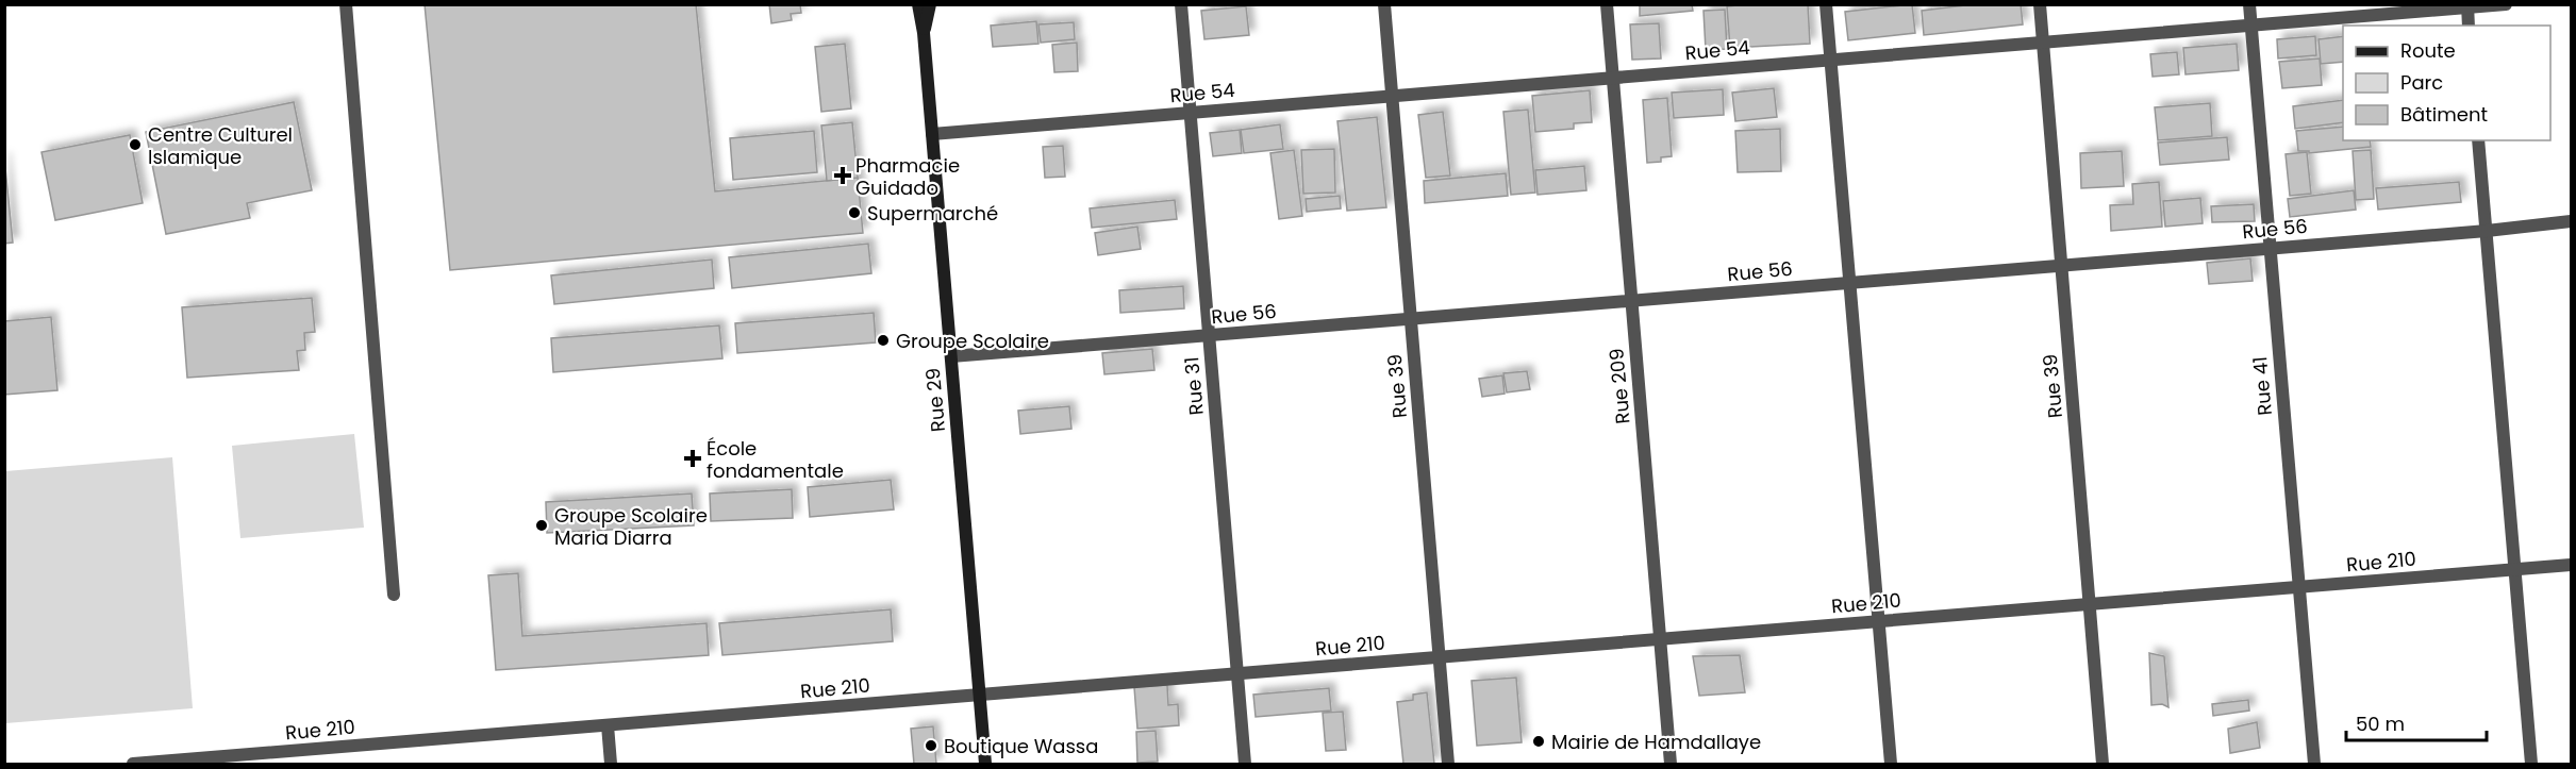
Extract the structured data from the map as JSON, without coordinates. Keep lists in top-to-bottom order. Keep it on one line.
{"streets":{"main road":["Rue 29"],"street":["Rue 54","Rue 56","Rue 31","Rue 39","Rue 209","Rue 41","Rue 210"]},"crossings":[["Rue 54","Rue 31"],["Rue 54","Rue 39"],["Rue 54","Rue 209"],["Rue 54","Rue 41"],["Rue 54","Rue 29"],["Rue 56","Rue 31"],["Rue 56","Rue 39"],["Rue 56","Rue 209"],["Rue 56","Rue 41"],["Rue 56","Rue 29"],["Rue 31","Rue 210"],["Rue 39","Rue 210"],["Rue 209","Rue 210"],["Rue 41","Rue 210"],["Rue 29","Rue 210"]],"places":{"other":["Centre Culturel Islamique","Supermarché","Groupe Scolaire","Groupe Scolaire Maria Diarra","Mairie de Hamdallaye","Boutique Wassa"],"health":["Pharmacie Guidado","École fondamentale"]},"legend":["Route","Parc","Bâtiment"],"scale_bar":"50 m"}
